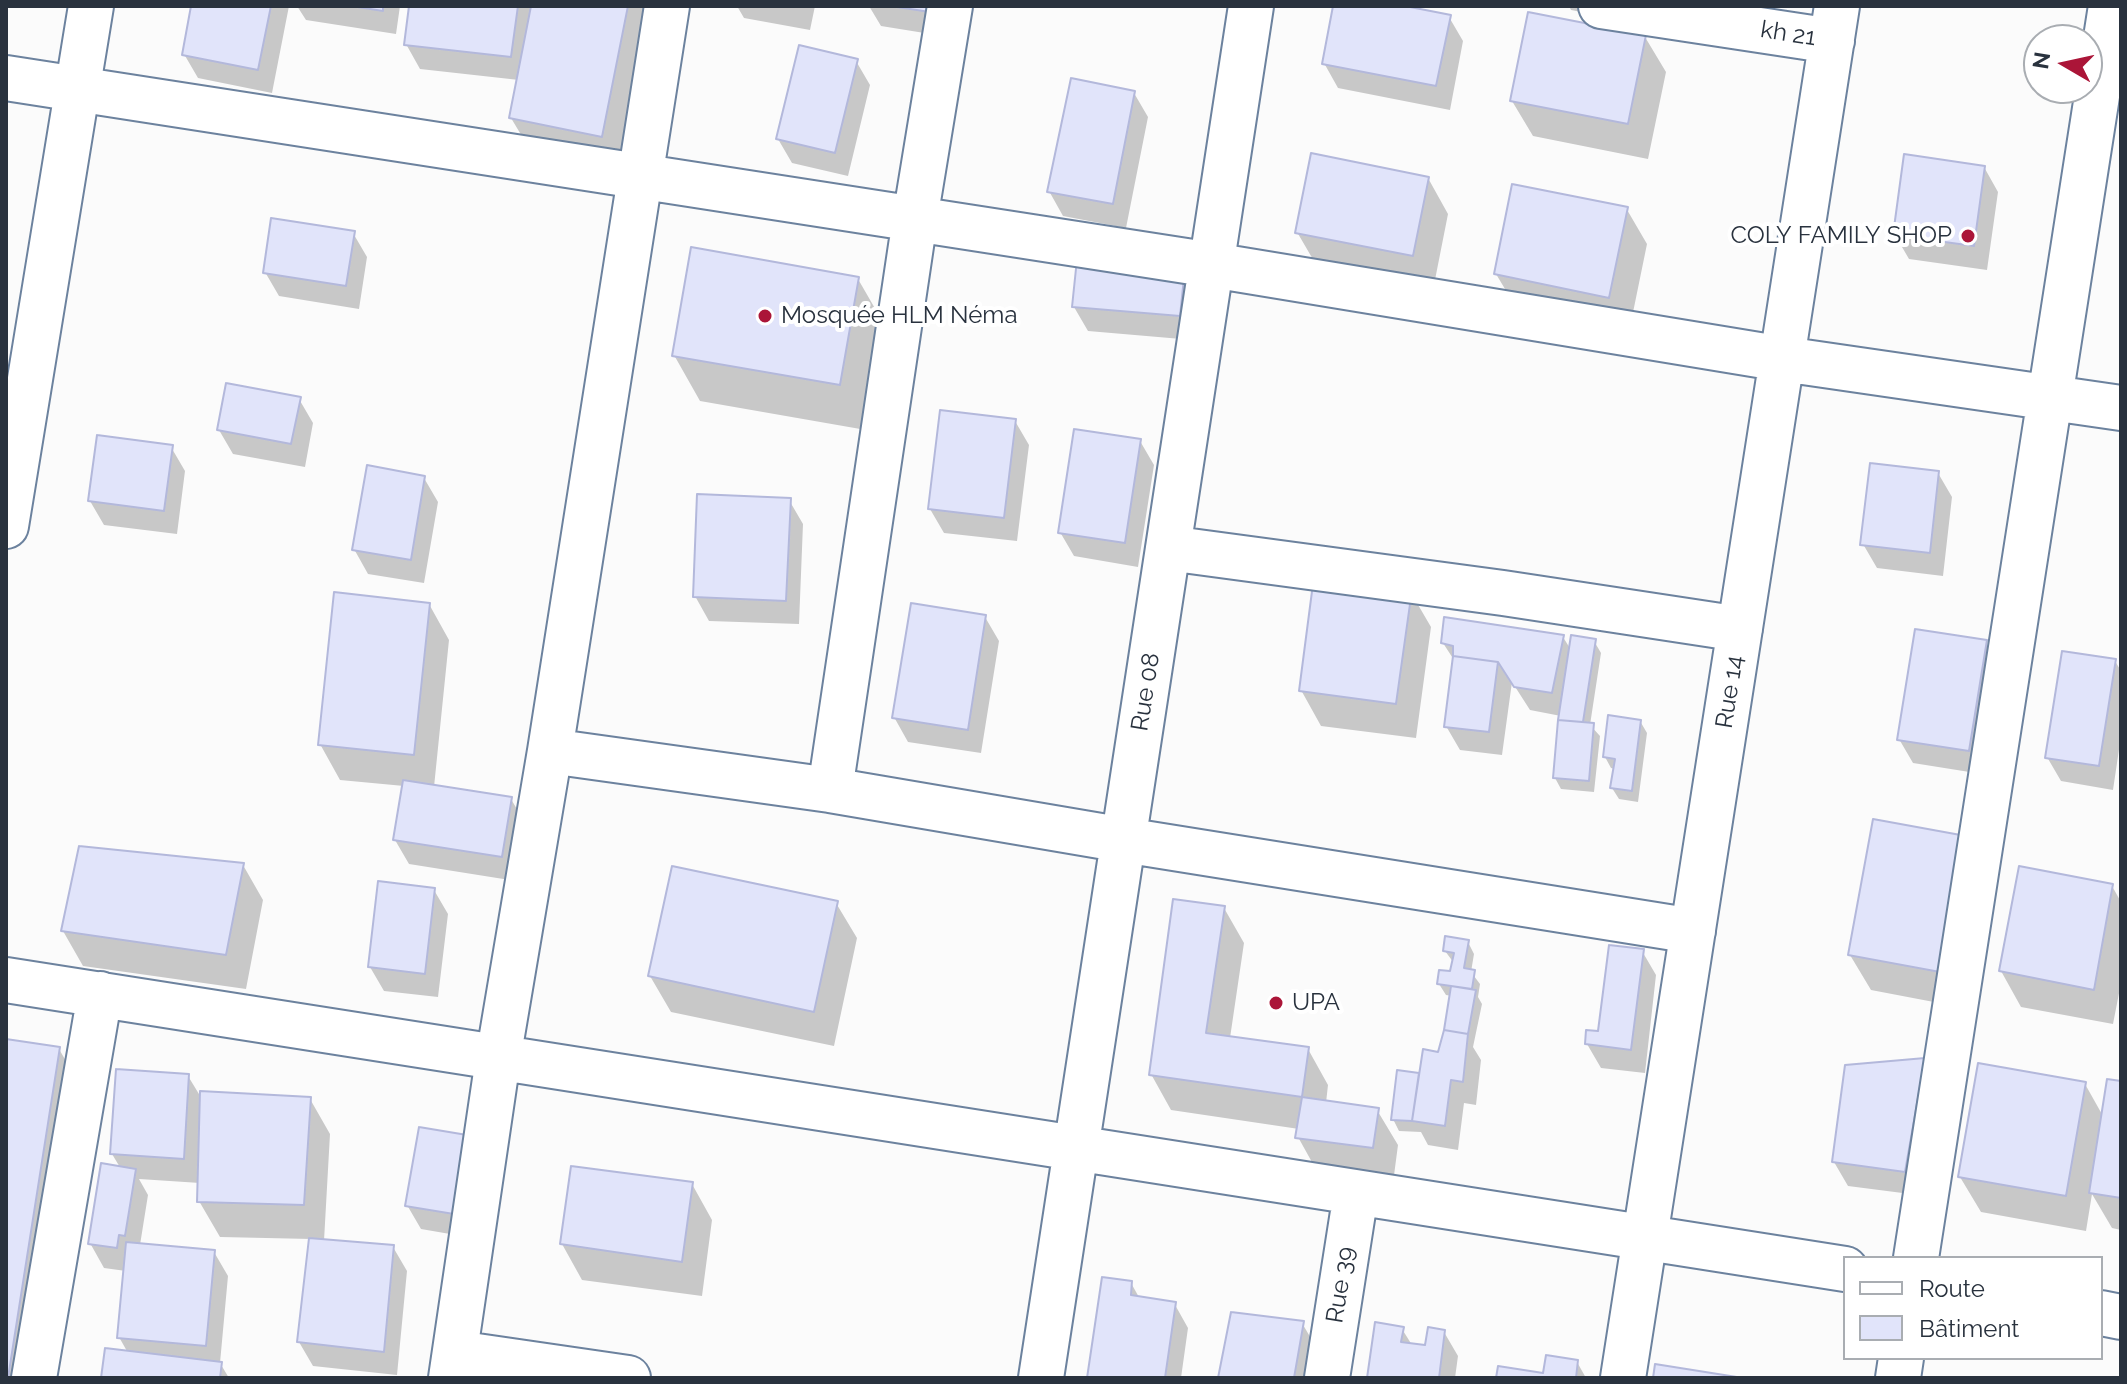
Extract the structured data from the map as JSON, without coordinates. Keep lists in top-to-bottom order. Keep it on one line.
{"streets":{"street":["kh 21","Rue 08","Rue 14","Rue 39"]},"crossings":[["kh 21","Rue 14"]],"places":["COLY FAMILY SHOP","Mosquée HLM Néma","UPA"],"legend":["Route","Bâtiment"],"north":"left"}
